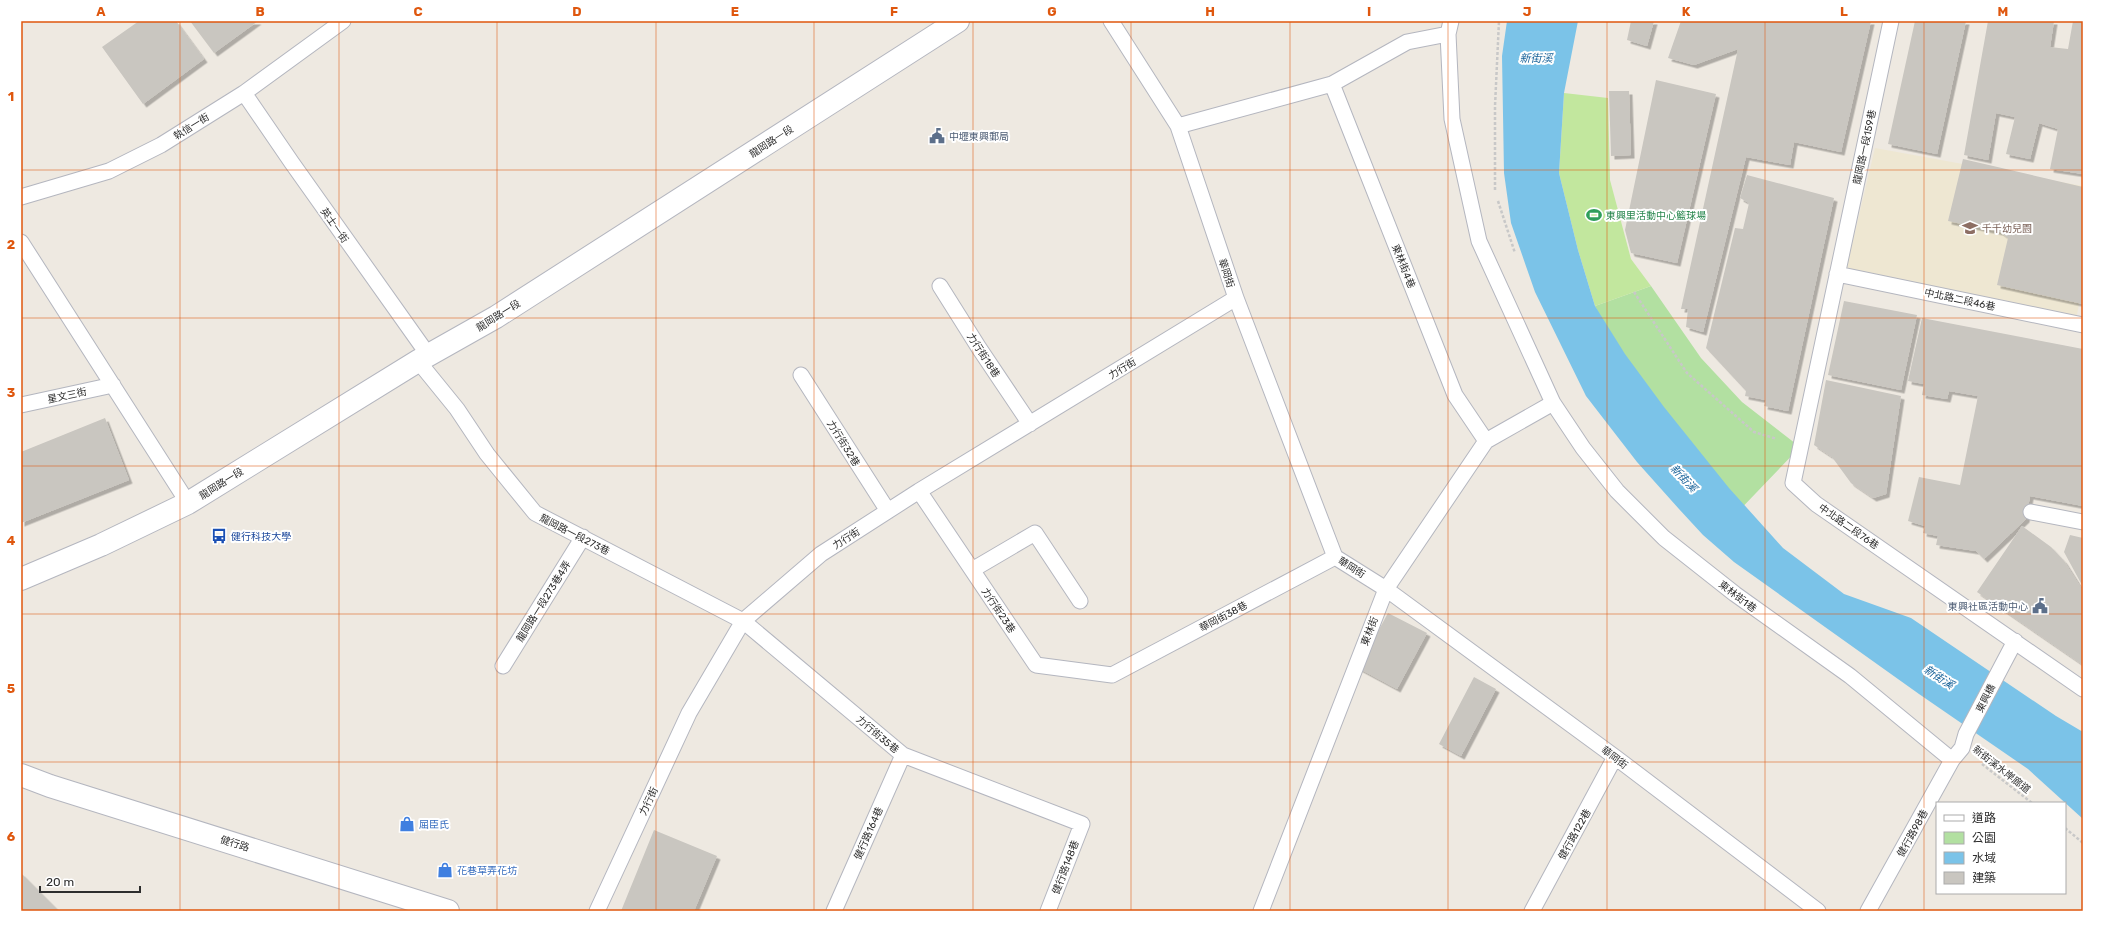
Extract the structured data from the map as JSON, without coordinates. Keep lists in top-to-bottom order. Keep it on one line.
{"streets":{"street":["龍岡路一段","健行路"],"lane":["執信一街","龍岡路一段159巷","英士一街","東林街4巷","華岡街","中北路二段46巷","力行街18巷","力行街","星文三街","力行街32巷","中北路二段76巷","龍岡路一段273巷","東林街1巷","龍岡路一段273巷4弄","力行街23巷","華岡街38巷","東林街","東興橋","力行街35巷","健行路164巷","健行路98巷","健行路122巷","健行路148巷"],"path":["新街溪水岸廊道"]},"crossings":[["執信一街","英士一街"],["龍岡路一段","英士一街"],["龍岡路一段","龍岡路一段273巷"],["龍岡路一段159巷","中北路二段46巷"],["龍岡路一段159巷","中北路二段76巷"],["英士一街","龍岡路一段273巷"],["東林街4巷","東林街"],["華岡街","力行街"],["華岡街","華岡街38巷"],["華岡街","東林街"],["華岡街","健行路122巷"],["中北路二段46巷","中北路二段76巷"],["力行街18巷","力行街"],["力行街","力行街32巷"],["力行街","龍岡路一段273巷"],["力行街","力行街23巷"],["力行街","力行街35巷"],["中北路二段76巷","東興橋"],["龍岡路一段273巷","龍岡路一段273巷4弄"],["龍岡路一段273巷","力行街35巷"],["東林街1巷","東林街"],["東林街1巷","健行路98巷"],["力行街23巷","華岡街38巷"],["東興橋","健行路98巷"],["力行街35巷","健行路164巷"],["力行街35巷","健行路148巷"],["新街溪水岸廊道","健行路98巷"]],"water":["新街溪"],"places":{"public building":["中壢東興郵局","東興社區活動中心"],"sports":["東興里活動中心籃球場"],"school or university":["千千幼兒園"],"bus stop":["健行科技大學"],"shop":["屈臣氏","花巷草弄花坊"]},"legend":["道路","公園","水域","建築"],"scale_bar":"20 m","grid":{"columns":["A","B","C","D","E","F","G","H","I","J","K","L","M"],"rows":["1","2","3","4","5","6"]}}
